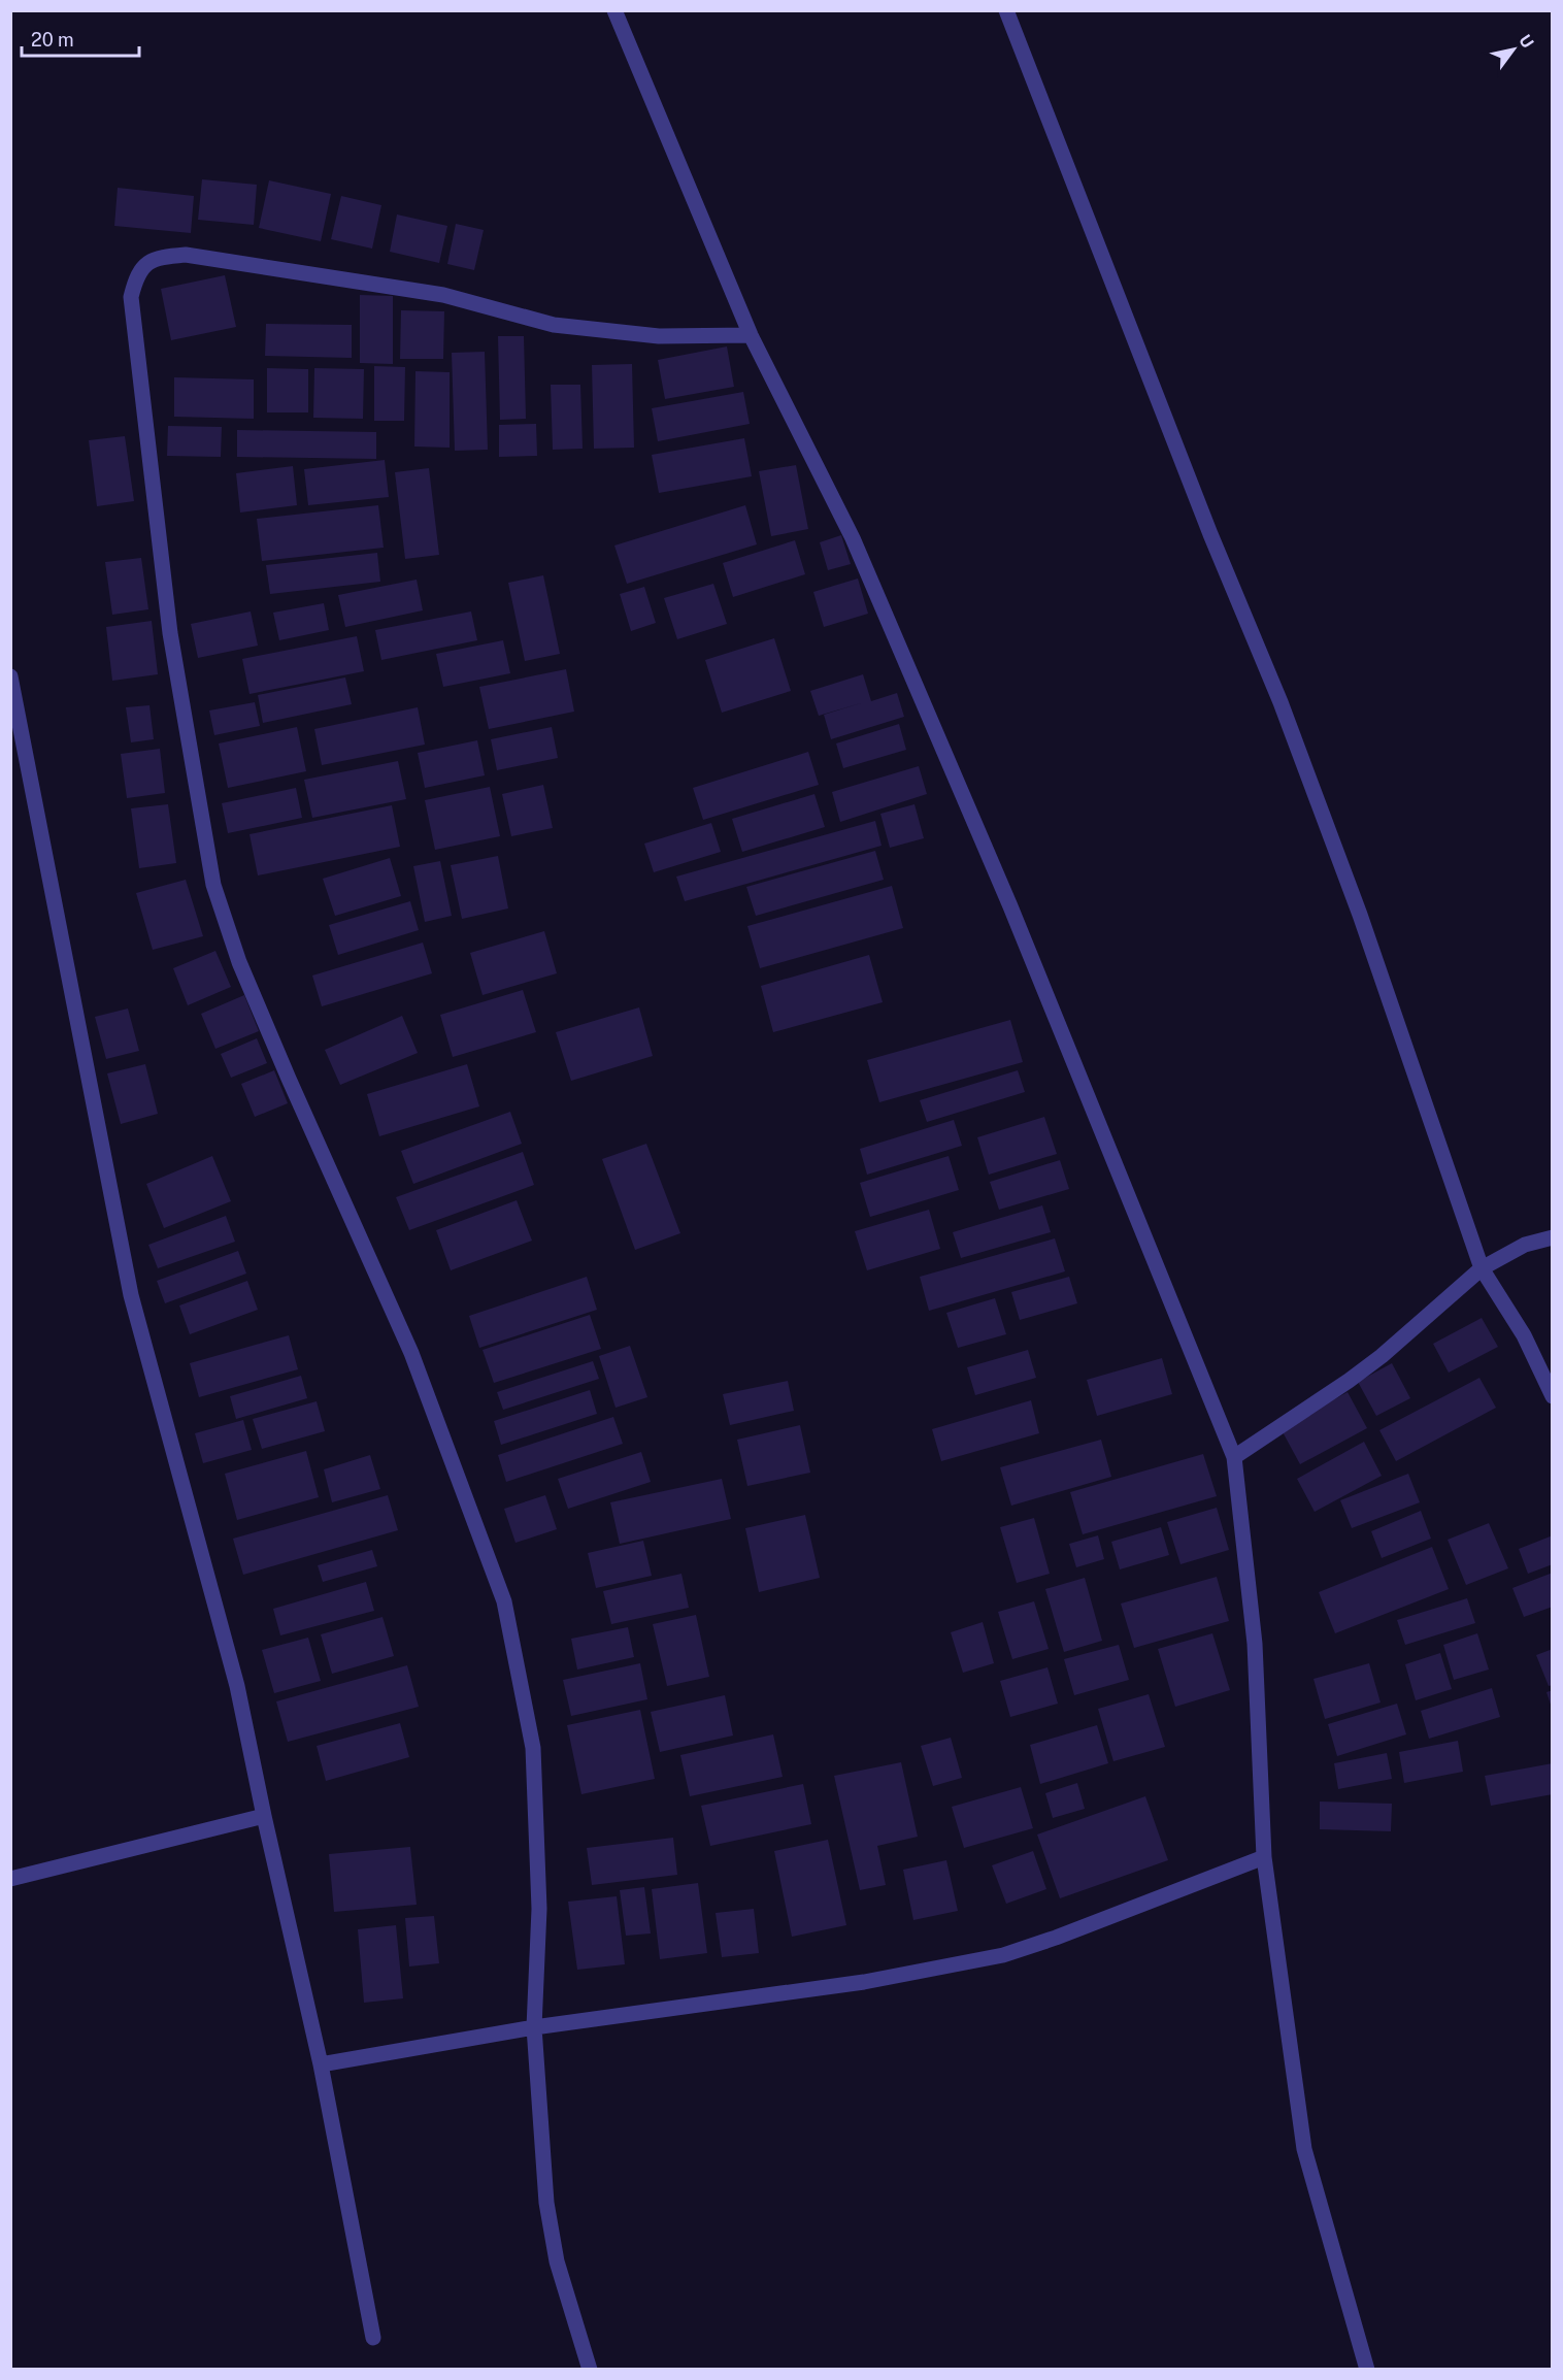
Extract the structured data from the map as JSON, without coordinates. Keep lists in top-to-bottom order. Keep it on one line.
{"scale_bar":"20 m","north":"top right"}
